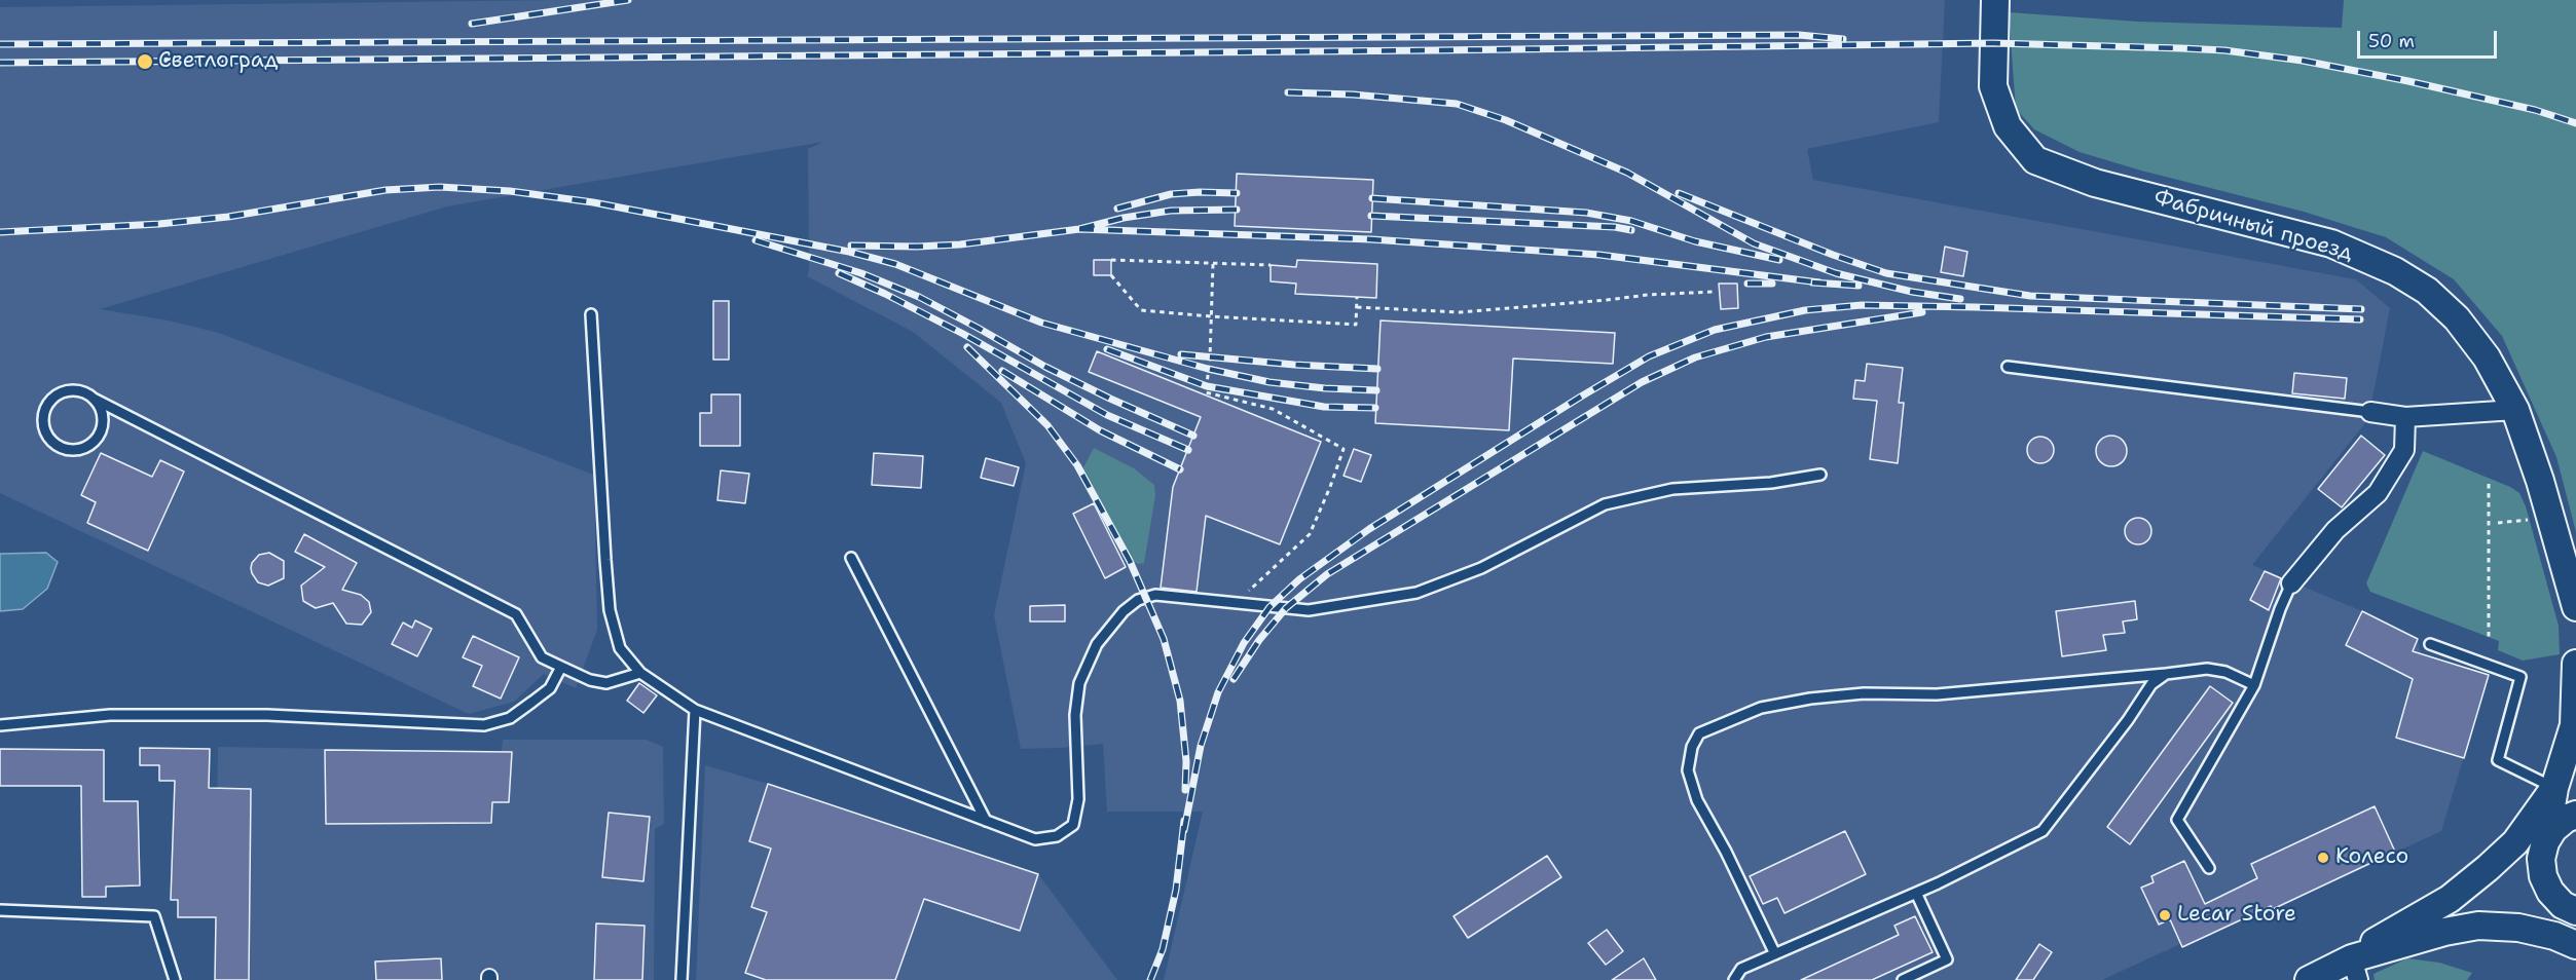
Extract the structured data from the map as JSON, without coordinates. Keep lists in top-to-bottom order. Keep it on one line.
{"streets":{"main road":["Фабричный проезд"]},"places":["Светлоград","Колесо","Lecar Store"],"scale_bar":"50 m"}
